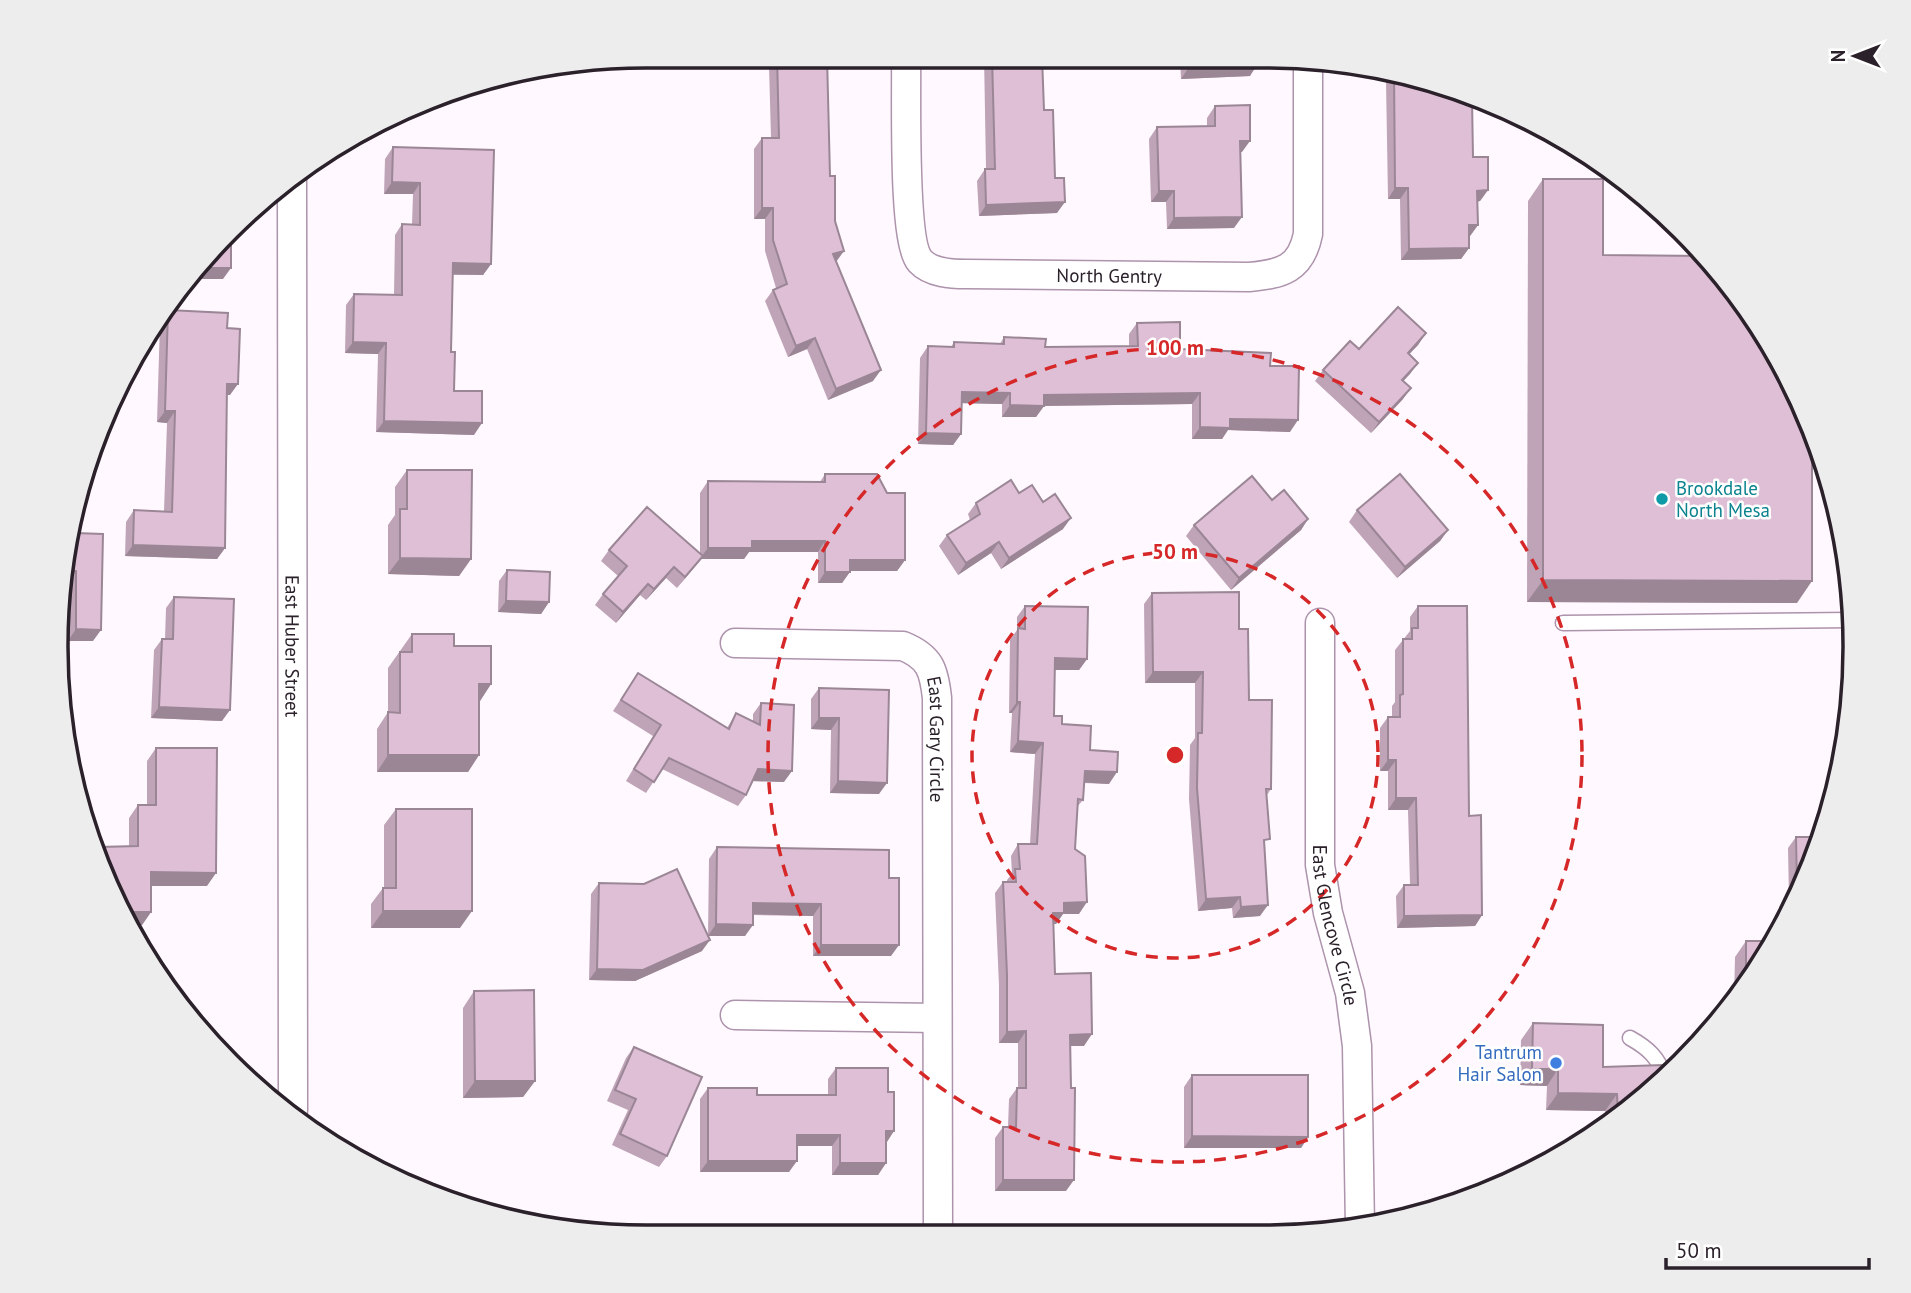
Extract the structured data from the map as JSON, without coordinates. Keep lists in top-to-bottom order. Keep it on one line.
{"streets":{"street":["North Gentry","East Huber Street","East Gary Circle","East Glencove Circle"]},"places":["Brookdale North Mesa","Tantrum Hair Salon"],"scale_bar":"50 m","north":"left","rings":["100 m","50 m"]}
